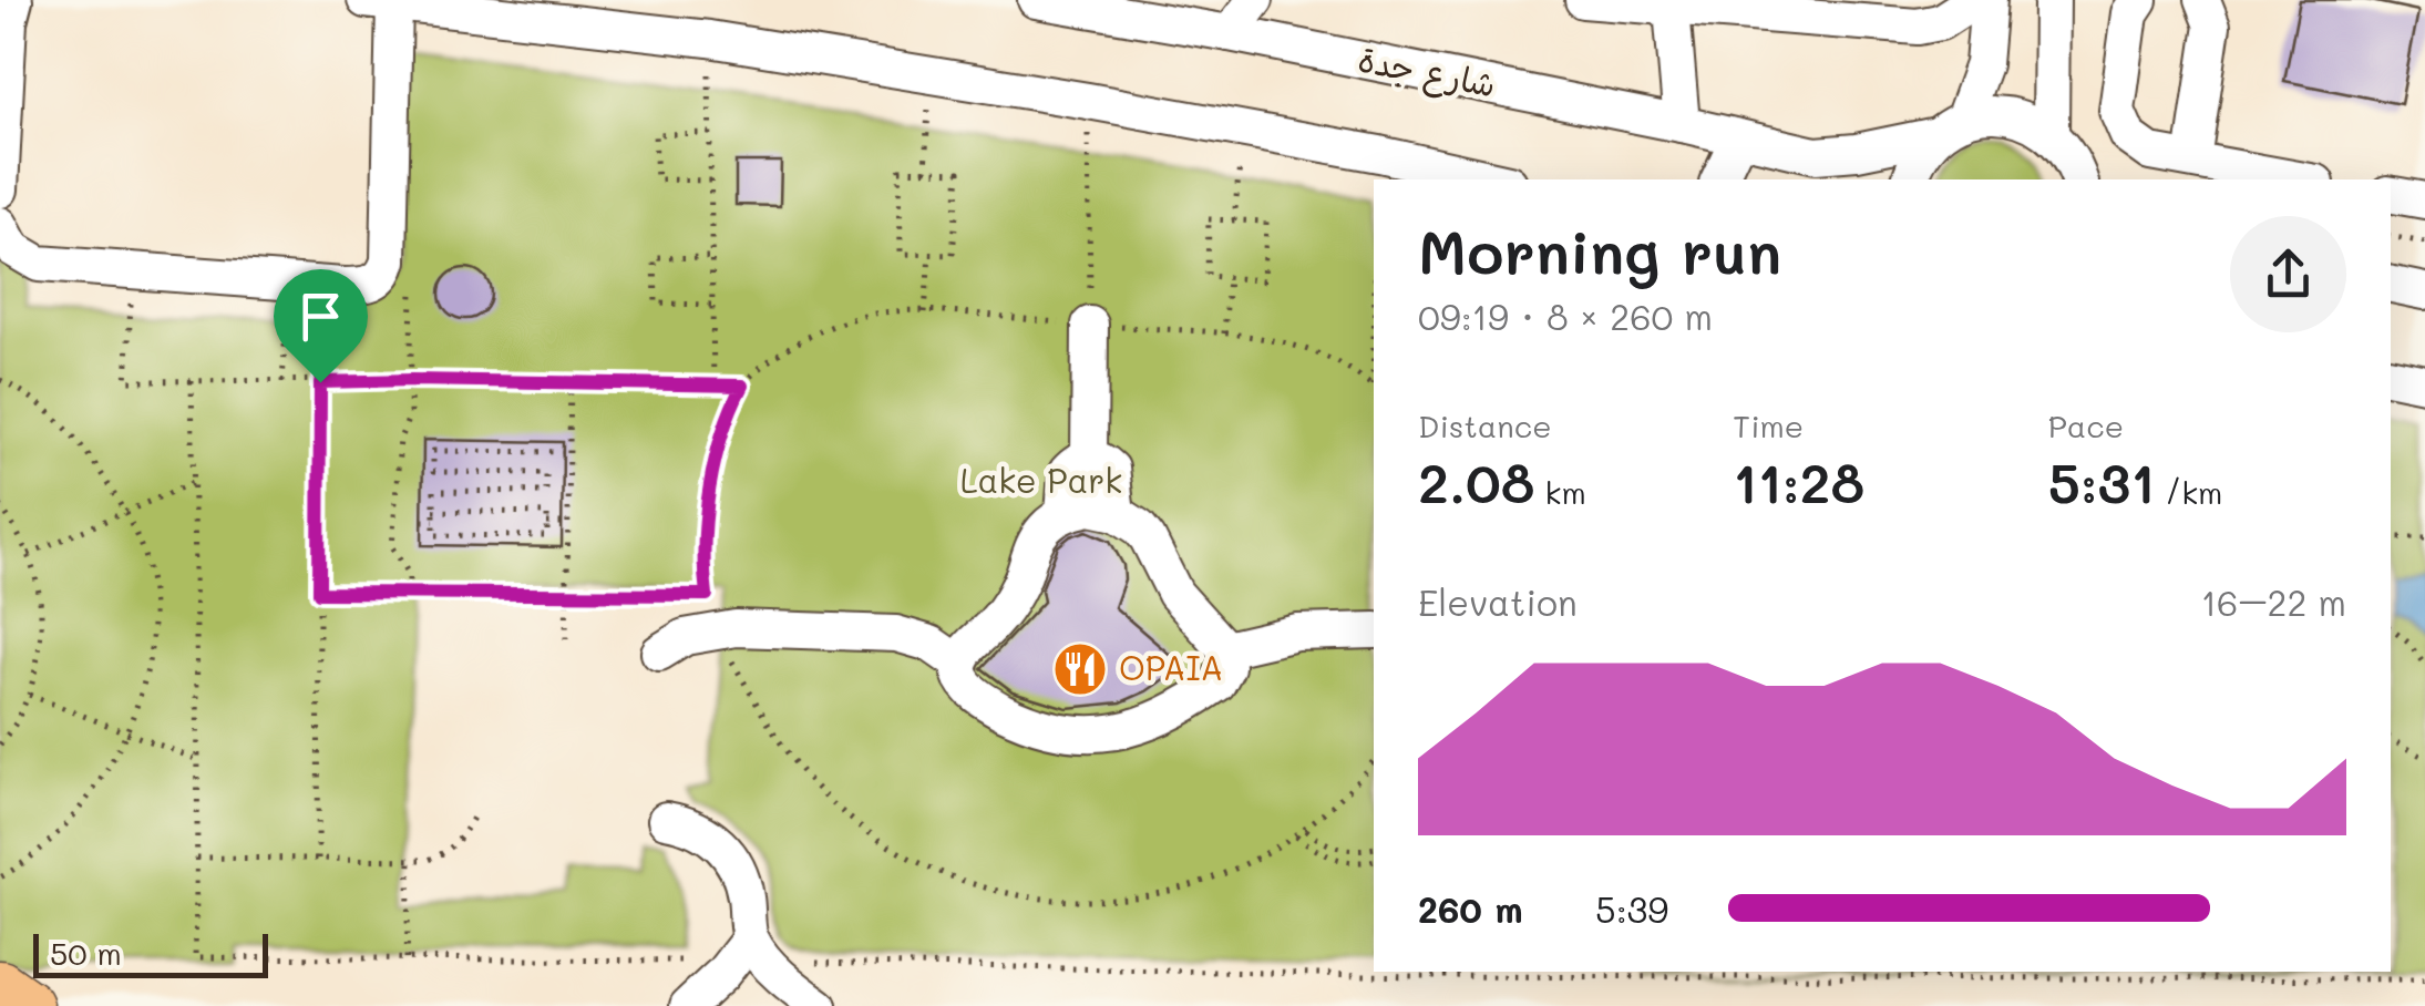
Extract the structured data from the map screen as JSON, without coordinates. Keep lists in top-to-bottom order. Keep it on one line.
{"streets":{"street":["شارع جدة"]},"parks":["Lake Park"],"places":{"restaurant":["OPAIA"]},"scale_bar":"50 m","page":{"heading":["Morning run","09:19 · 8 × 260 m"],"stats":[["Distance","2.08 km"],["Time","11:28"],["Pace","5:31 /km"]],"chart":["Elevation","16–22 m"],"list":[{"name":"260 m","note":"5:39"}],"scale":"50 m"}}
